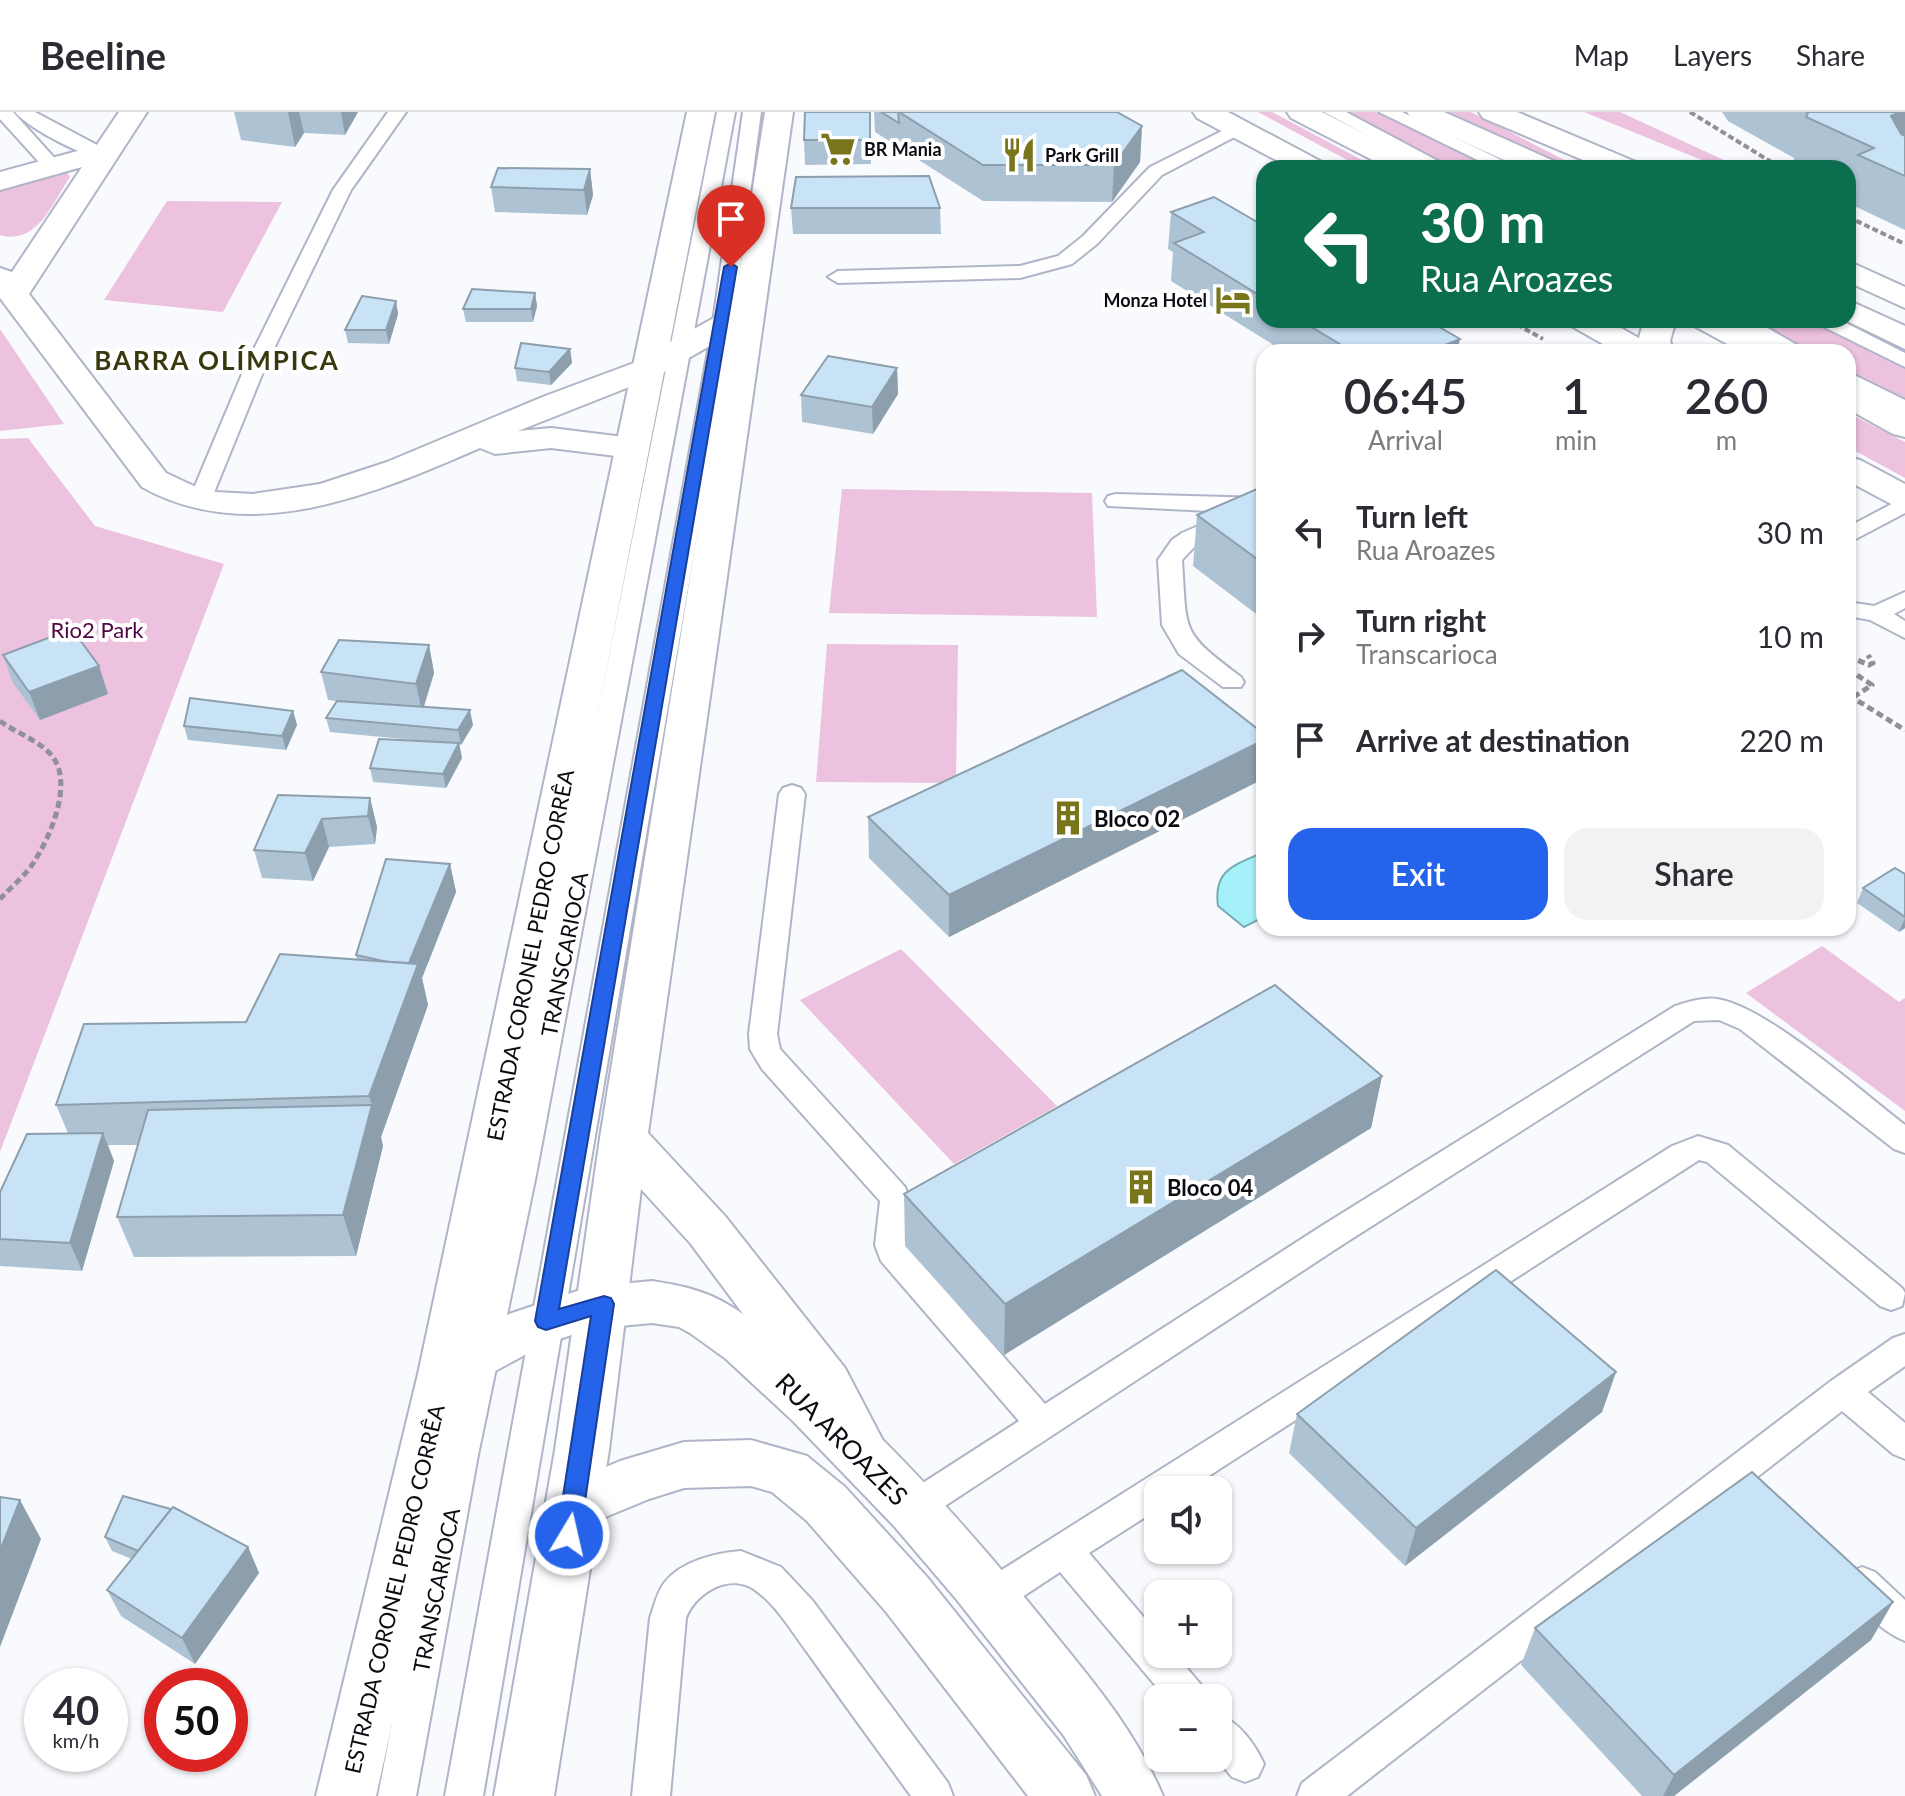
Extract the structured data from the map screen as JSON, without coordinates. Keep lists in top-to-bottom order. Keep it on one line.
{"streets":{"main road":["ESTRADA CORONEL PEDRO CORRÊA","RUA AROAZES"],"lane":["TRANSCARIOCA"]},"crossings":[["TRANSCARIOCA","ESTRADA CORONEL PEDRO CORRÊA"],["TRANSCARIOCA","RUA AROAZES"],["ESTRADA CORONEL PEDRO CORRÊA","RUA AROAZES"]],"districts":["BARRA OLÍMPICA"],"parks":["Rio2 Park"],"places":{"supermarket":["BR Mania"],"restaurant":["Park Grill"],"hotel":["Monza Hotel"],"building":["Bloco 02","Bloco 04"]},"page":{"header":"Beeline","nav":["Map","Layers","Share"],"turn":["30 m","Rua Aroazes"],"eta":["06:45","Arrival","1","min","260","m"],"list":[{"name":"Turn left","note":"Rua Aroazes","value":"30 m"},{"name":"Turn right","note":"Transcarioca","value":"10 m"},{"name":"Arrive at destination","value":"220 m"}],"buttons":["Exit","Share"],"map_buttons":["+","−"],"speed":"40 km/h","limit":"50"}}
